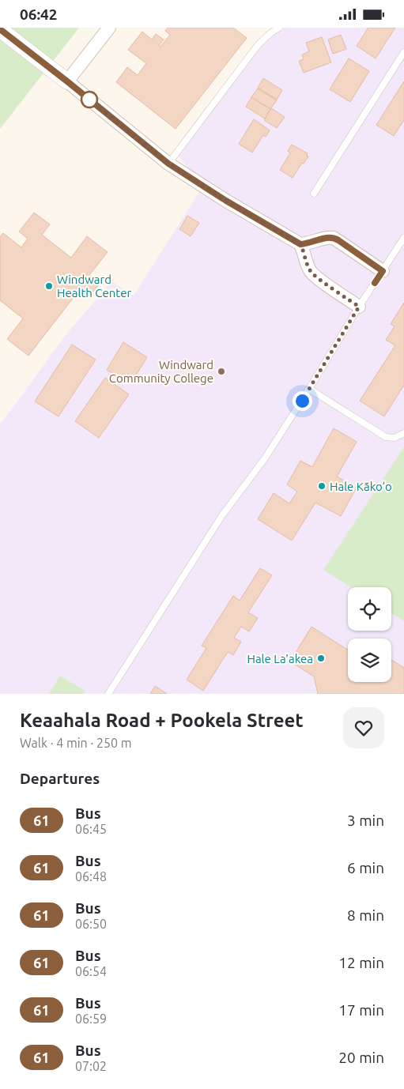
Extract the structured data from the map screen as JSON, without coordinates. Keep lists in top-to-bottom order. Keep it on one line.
{"places":["Windward Health Center","Windward Community College","Hale Kāko‘o","Hale La'akea"],"lines":["bus line 61"],"page":{"status":"06:42","heading":[["Keaahala Road + Pookela Street","Walk · 4 min · 250 m"],"Departures"],"list":[{"mark":"61","name":"Bus","note":"06:45","value":"3 min"},{"mark":"61","name":"Bus","note":"06:48","value":"6 min"},{"mark":"61","name":"Bus","note":"06:50","value":"8 min"},{"mark":"61","name":"Bus","note":"06:54","value":"12 min"},{"mark":"61","name":"Bus","note":"06:59","value":"17 min"},{"mark":"61","name":"Bus","note":"07:02","value":"20 min"}]}}
